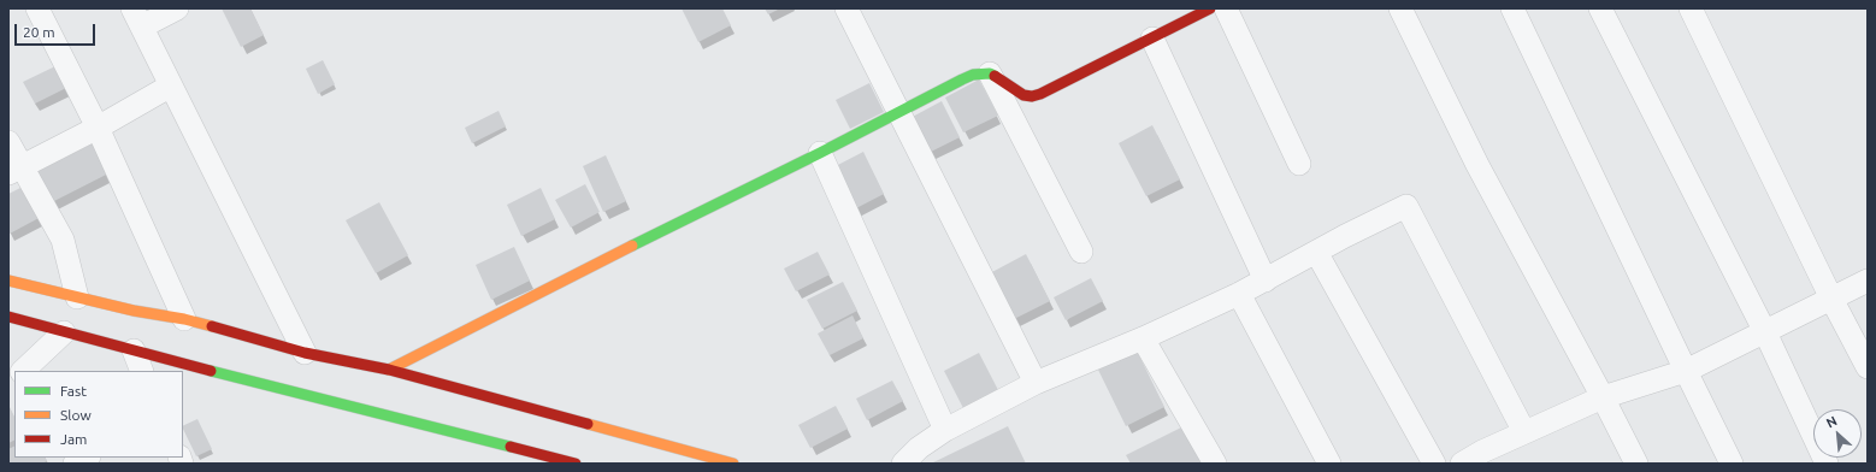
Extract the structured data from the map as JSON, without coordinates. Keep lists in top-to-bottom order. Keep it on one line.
{"legend":["Fast","Slow","Jam"],"scale_bar":"20 m","north":"top left"}
